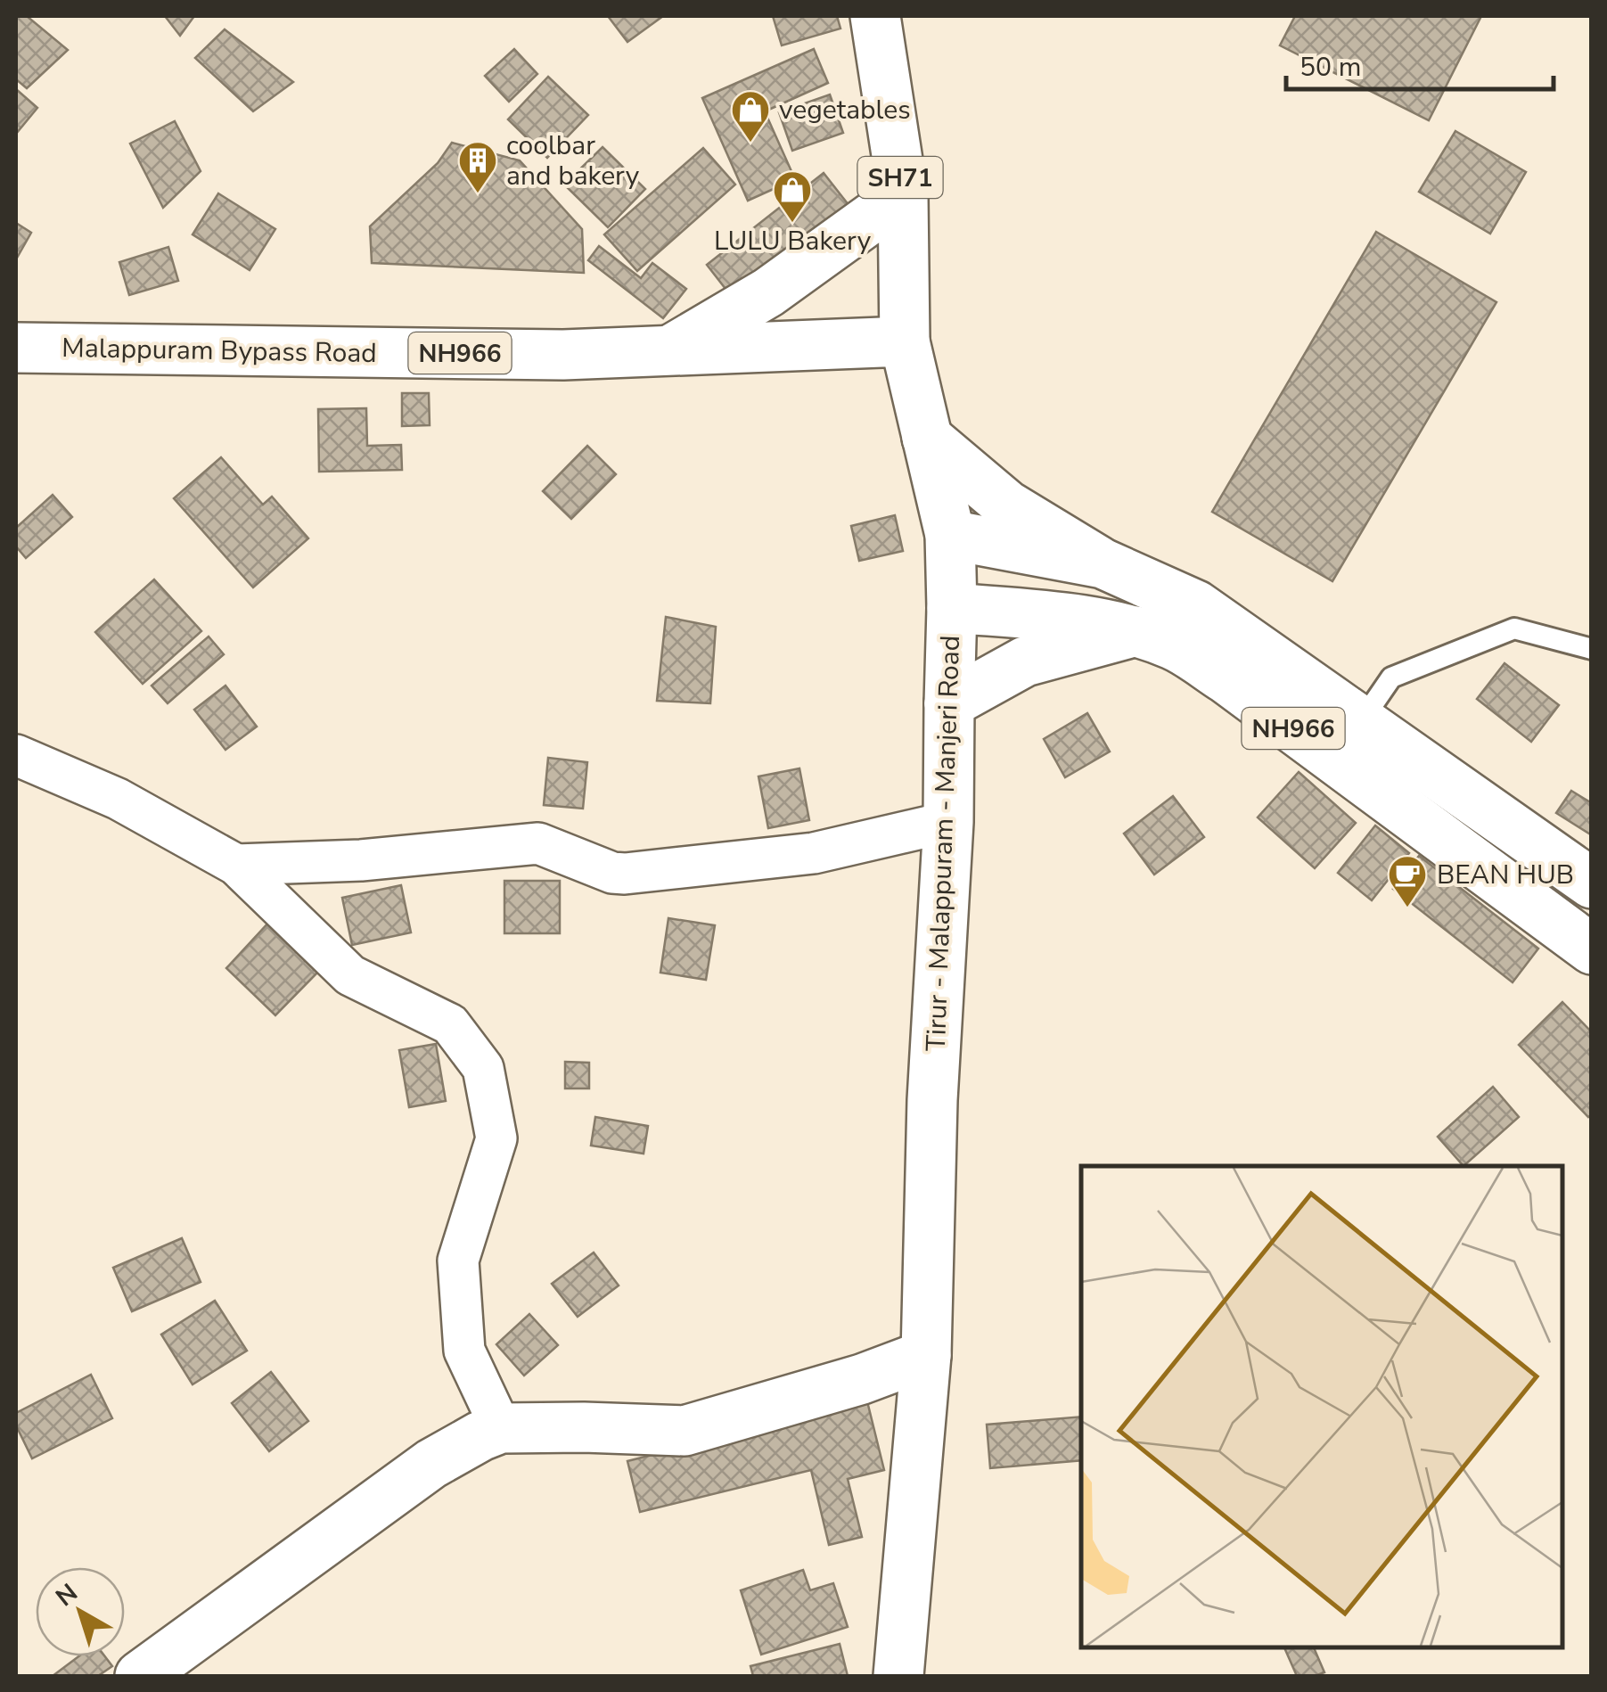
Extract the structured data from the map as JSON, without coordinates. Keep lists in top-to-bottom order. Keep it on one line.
{"streets":{"main road":["SH71","Malappuram Bypass Road","NH966","Tirur - Malappuram - Manjeri Road"]},"crossings":[["Malappuram Bypass Road","Tirur - Malappuram - Manjeri Road"],["NH966","Tirur - Malappuram - Manjeri Road"]],"places":{"shop":["vegetables","LULU Bakery"],"building":["coolbar and bakery"],"cafe":["BEAN HUB"]},"scale_bar":"50 m","north":"top left"}
